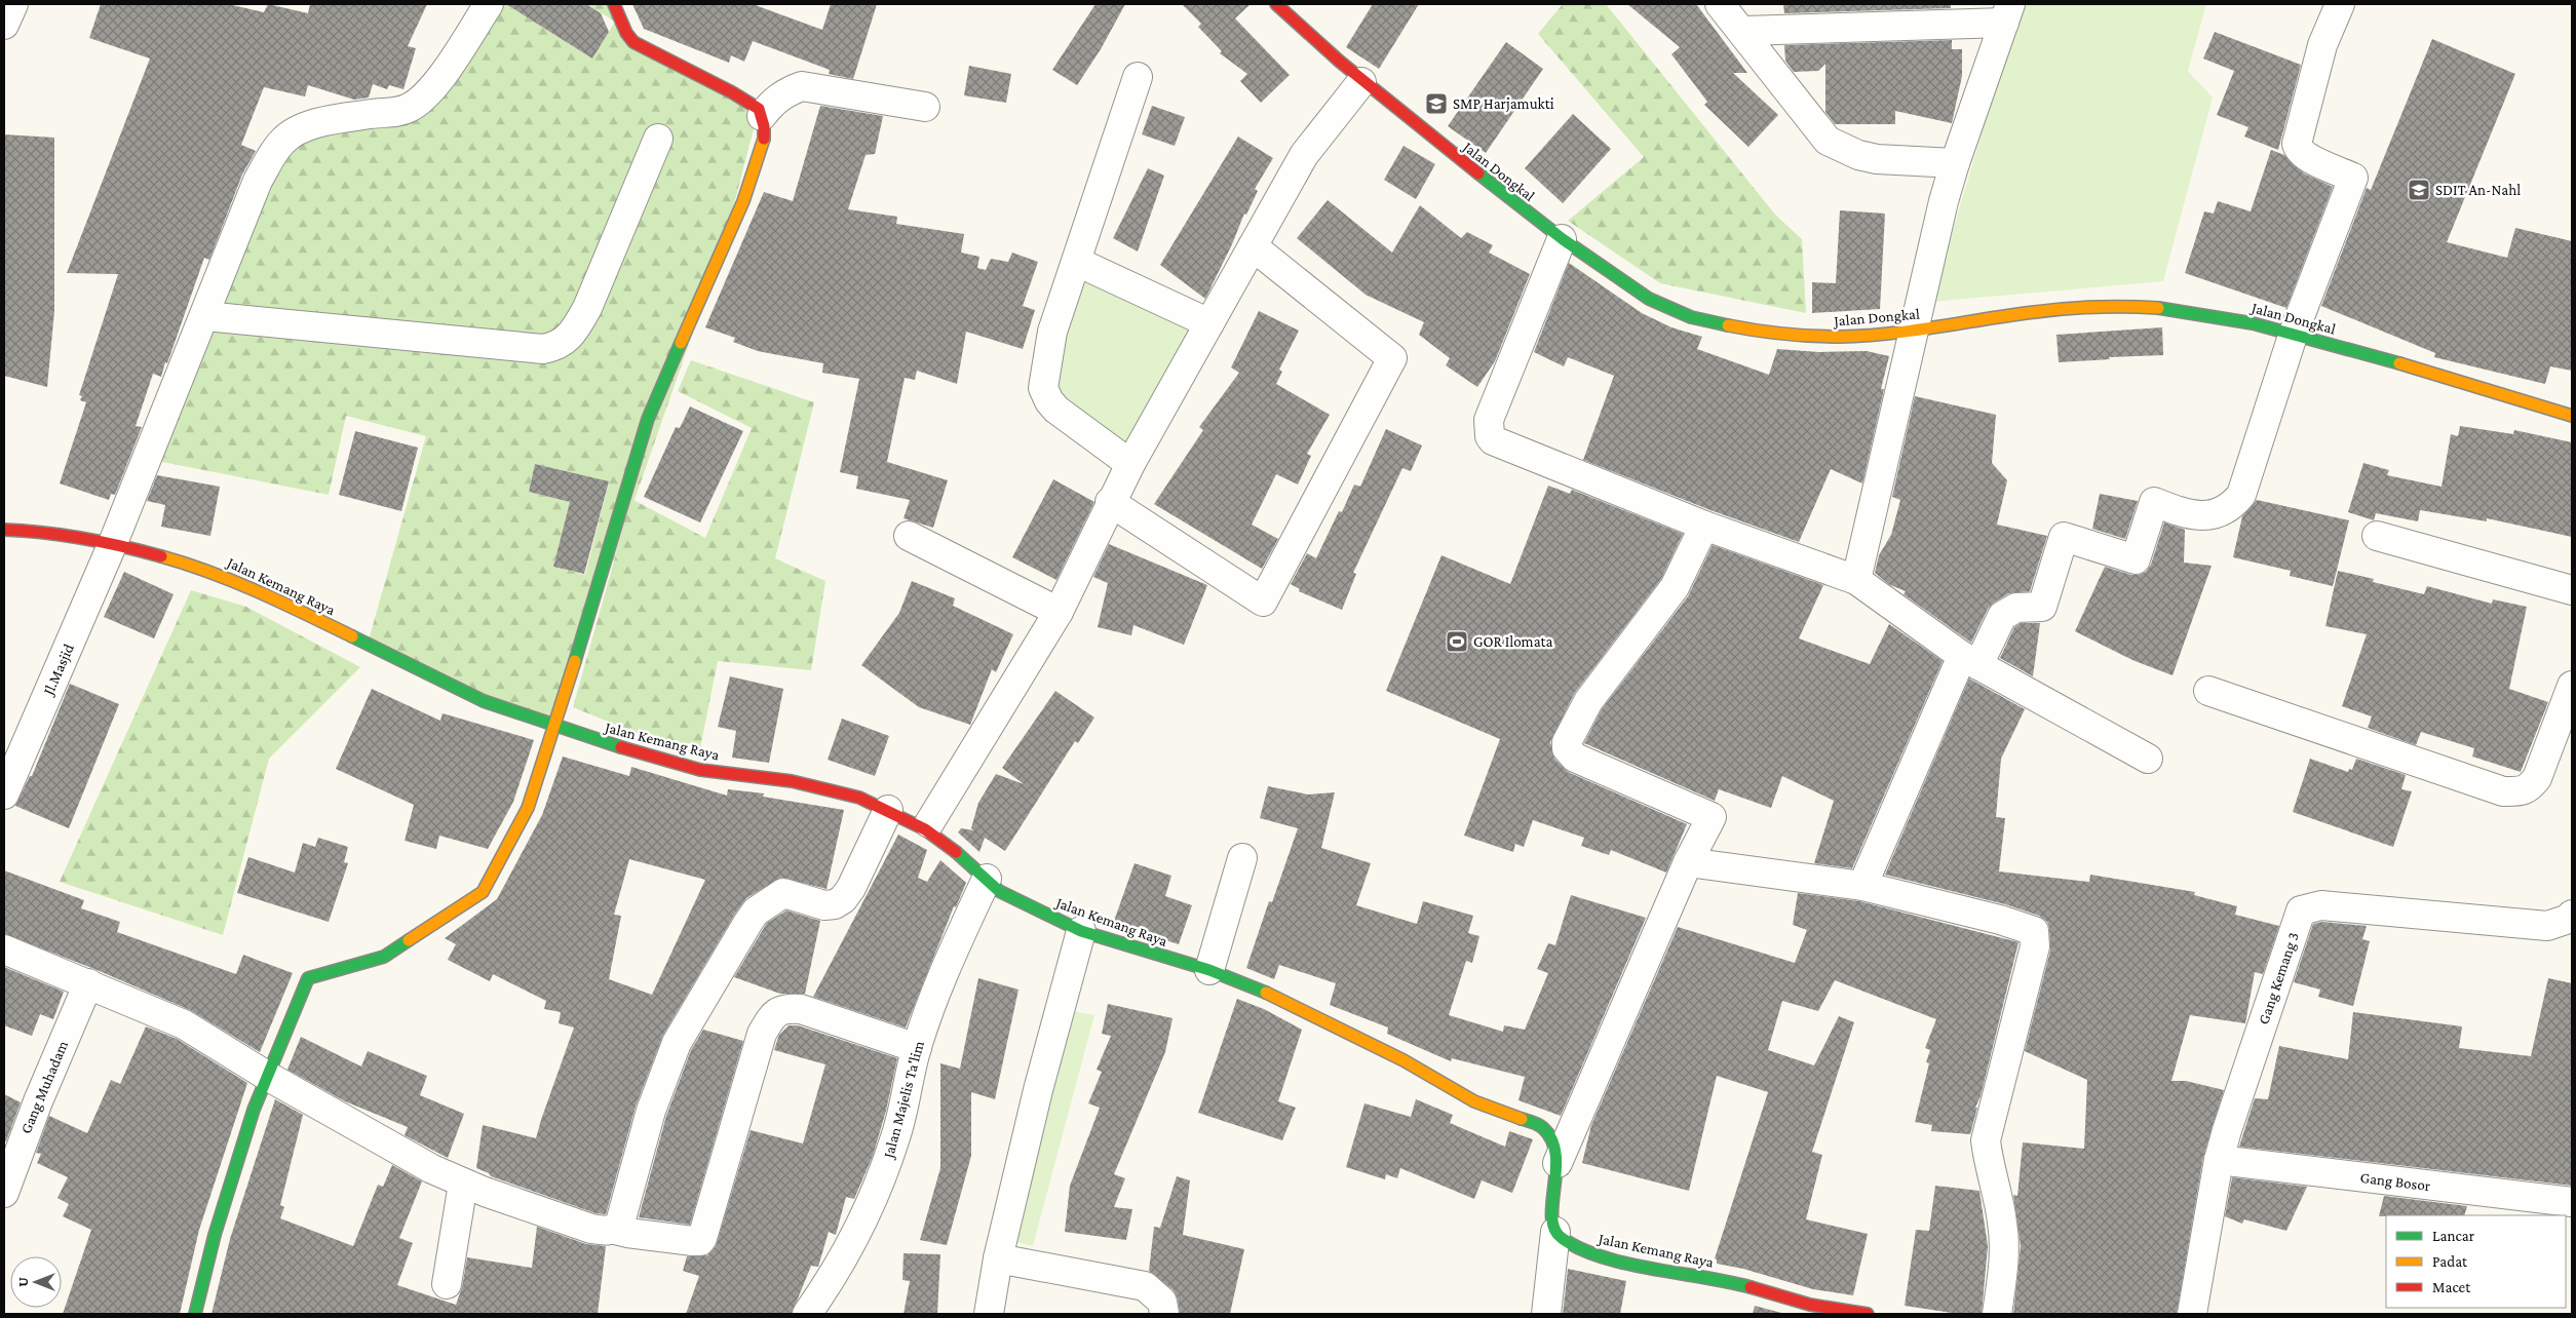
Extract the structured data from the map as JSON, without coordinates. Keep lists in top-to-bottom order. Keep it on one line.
{"streets":{"street":["Jalan Dongkal","Jalan Kemang Raya","Jl.Masjid","Gang Kemang 3","Gang Muhadam","Jalan Majelis Ta'lim","Gang Bosor"]},"crossings":[["Jalan Kemang Raya","Jl.Masjid"],["Jalan Kemang Raya","Jalan Majelis Ta'lim"],["Gang Kemang 3","Gang Bosor"]],"places":{"school or university":["SMP Harjamukti","SDIT An-Nahl"],"sports":["GOR Ilomata"]},"legend":["Lancar","Padat","Macet"],"north":"left"}
